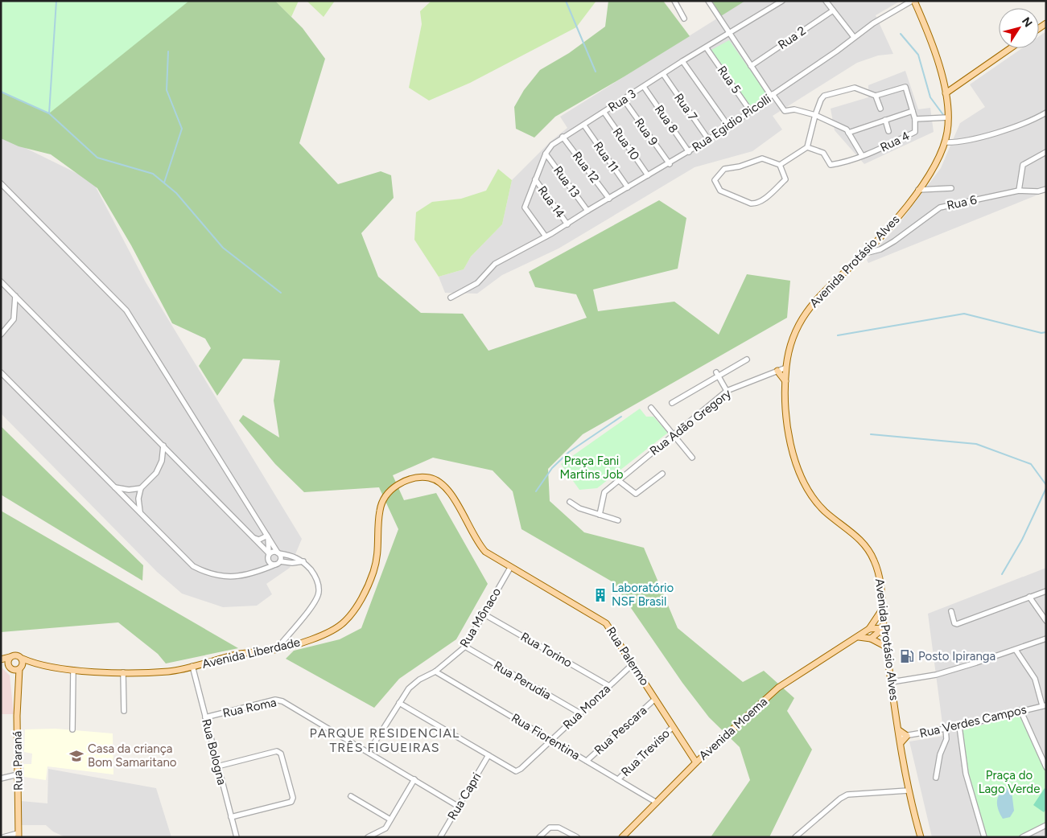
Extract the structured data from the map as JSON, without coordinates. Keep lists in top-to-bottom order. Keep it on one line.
{"streets":{"main road":["Avenida Protásio Alves","Avenida Liberdade","Rua Palermo","Avenida Moema","Rua Paraná"],"street":["Rua 2","Rua 5","Rua 3","Rua 7","Rua 8","Rua Egidio Picolli","Rua 9","Rua 4","Rua 10","Rua 11","Rua 12","Rua 13","Rua 14","Rua 6","Rua Adão Gregory","Rua Mônaco","Rua Torino","Rua Perudia","Rua Monza","Rua Roma","Rua Verdes Campos","Rua Pescara","Rua Fiorentina","Rua Bologna","Rua Treviso","Rua Capri"]},"crossings":[["Rua 5","Rua 3"],["Rua 5","Rua Egidio Picolli"],["Rua 3","Rua 7"],["Rua 3","Rua 8"],["Rua 3","Rua Egidio Picolli"],["Rua 3","Rua 9"],["Rua 3","Rua 10"],["Rua 3","Rua 11"],["Rua 3","Rua 12"],["Rua 3","Rua 13"],["Rua 3","Rua 14"],["Rua 7","Rua Egidio Picolli"],["Rua 8","Rua Egidio Picolli"],["Rua Egidio Picolli","Rua 9"],["Rua Egidio Picolli","Rua 10"],["Rua Egidio Picolli","Rua 11"],["Rua Egidio Picolli","Rua 12"],["Rua Egidio Picolli","Rua 13"],["Rua Egidio Picolli","Rua 14"],["Rua Egidio Picolli","Avenida Protásio Alves"],["Rua 6","Avenida Protásio Alves"],["Avenida Protásio Alves","Rua Adão Gregory"],["Avenida Protásio Alves","Avenida Moema"],["Rua Mônaco","Rua Torino"],["Rua Mônaco","Avenida Liberdade"],["Rua Mônaco","Rua Palermo"],["Rua Mônaco","Rua Perudia"],["Rua Mônaco","Rua Monza"],["Rua Mônaco","Rua Roma"],["Rua Mônaco","Rua Fiorentina"],["Rua Torino","Rua Monza"],["Avenida Liberdade","Rua Palermo"],["Avenida Liberdade","Rua Bologna"],["Avenida Liberdade","Rua Paraná"],["Rua Palermo","Rua Monza"],["Rua Palermo","Avenida Moema"],["Rua Palermo","Rua Pescara"],["Rua Palermo","Rua Treviso"],["Rua Perudia","Rua Monza"],["Rua Monza","Rua Fiorentina"],["Rua Monza","Rua Capri"],["Rua Roma","Rua Bologna"],["Rua Roma","Rua Capri"],["Avenida Moema","Rua Fiorentina"],["Rua Pescara","Rua Fiorentina"],["Rua Fiorentina","Rua Treviso"]],"districts":["PARQUE RESIDENCIAL TRÊS FIGUEIRAS"],"parks":["Praça Fani Martins Job","Praça do Lago Verde"],"places":{"building":["Laboratório NSF Brasil"],"fuel station":["Posto Ipiranga"],"school or university":["Casa da criança Bom Samaritano"]},"north":"top right"}
